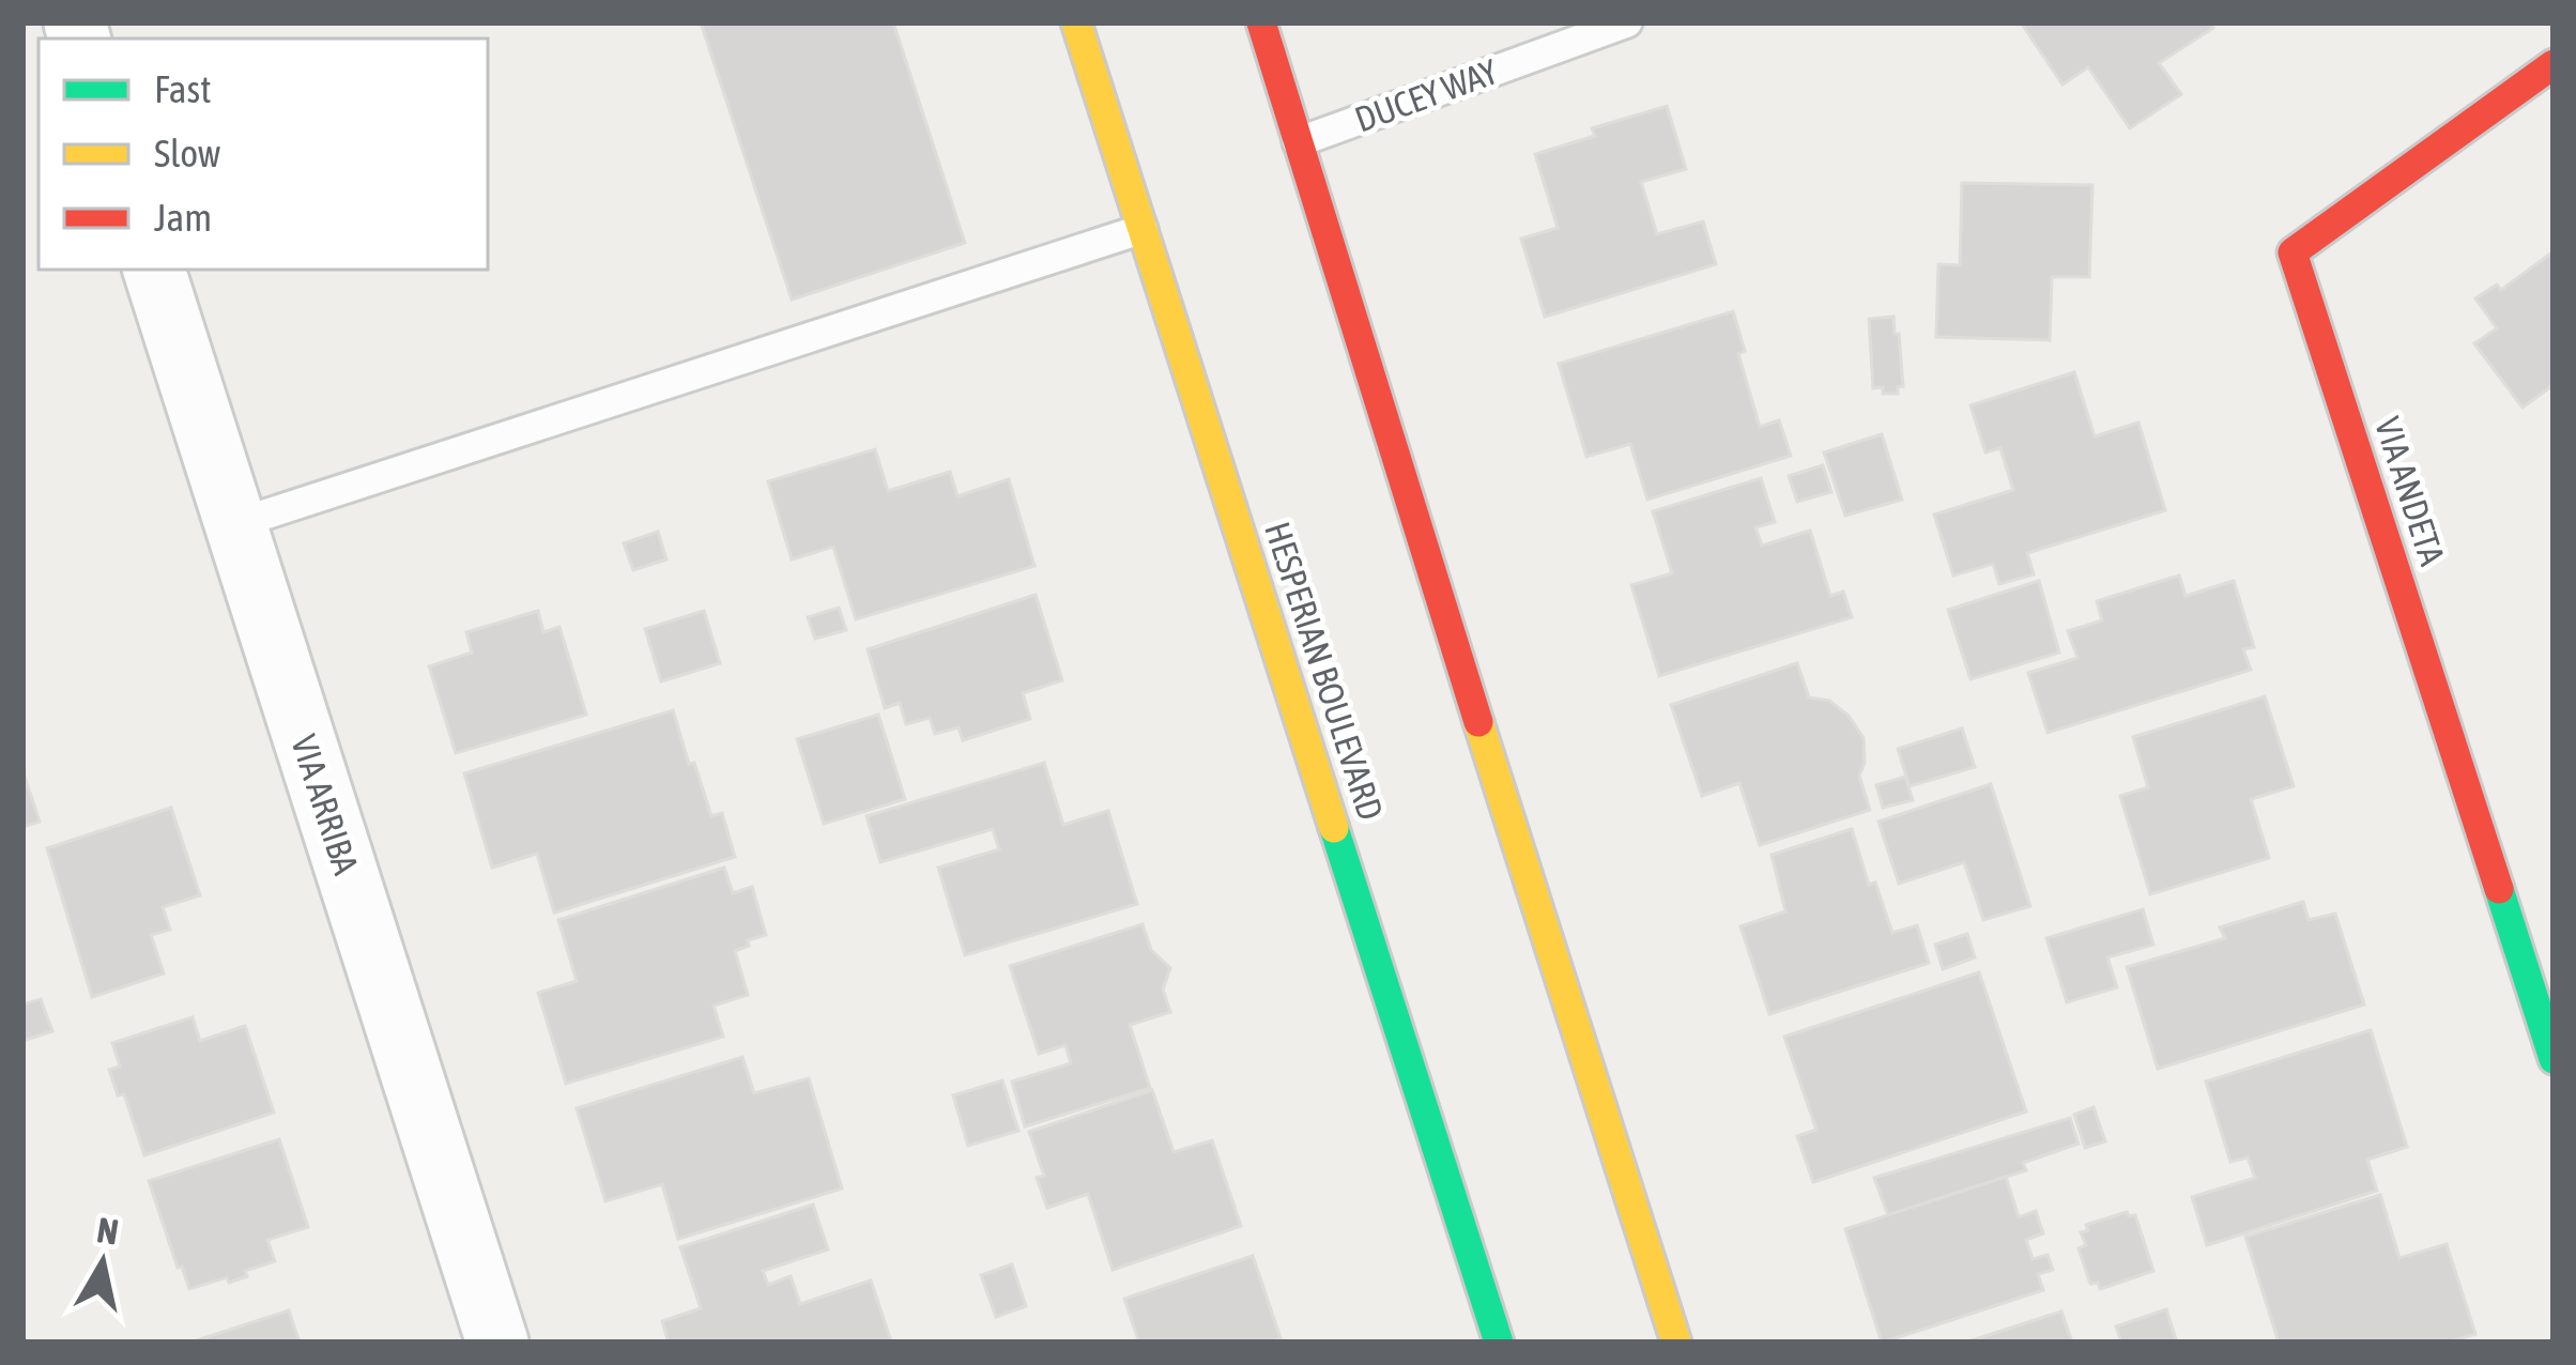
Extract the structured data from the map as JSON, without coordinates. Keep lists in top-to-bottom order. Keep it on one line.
{"streets":{"main road":["VIA ANDETA","HESPERIAN BOULEVARD"],"street":["VIA ARRIBA"],"lane":["DUCEY WAY"]},"legend":["Fast","Slow","Jam"],"north":"top"}
